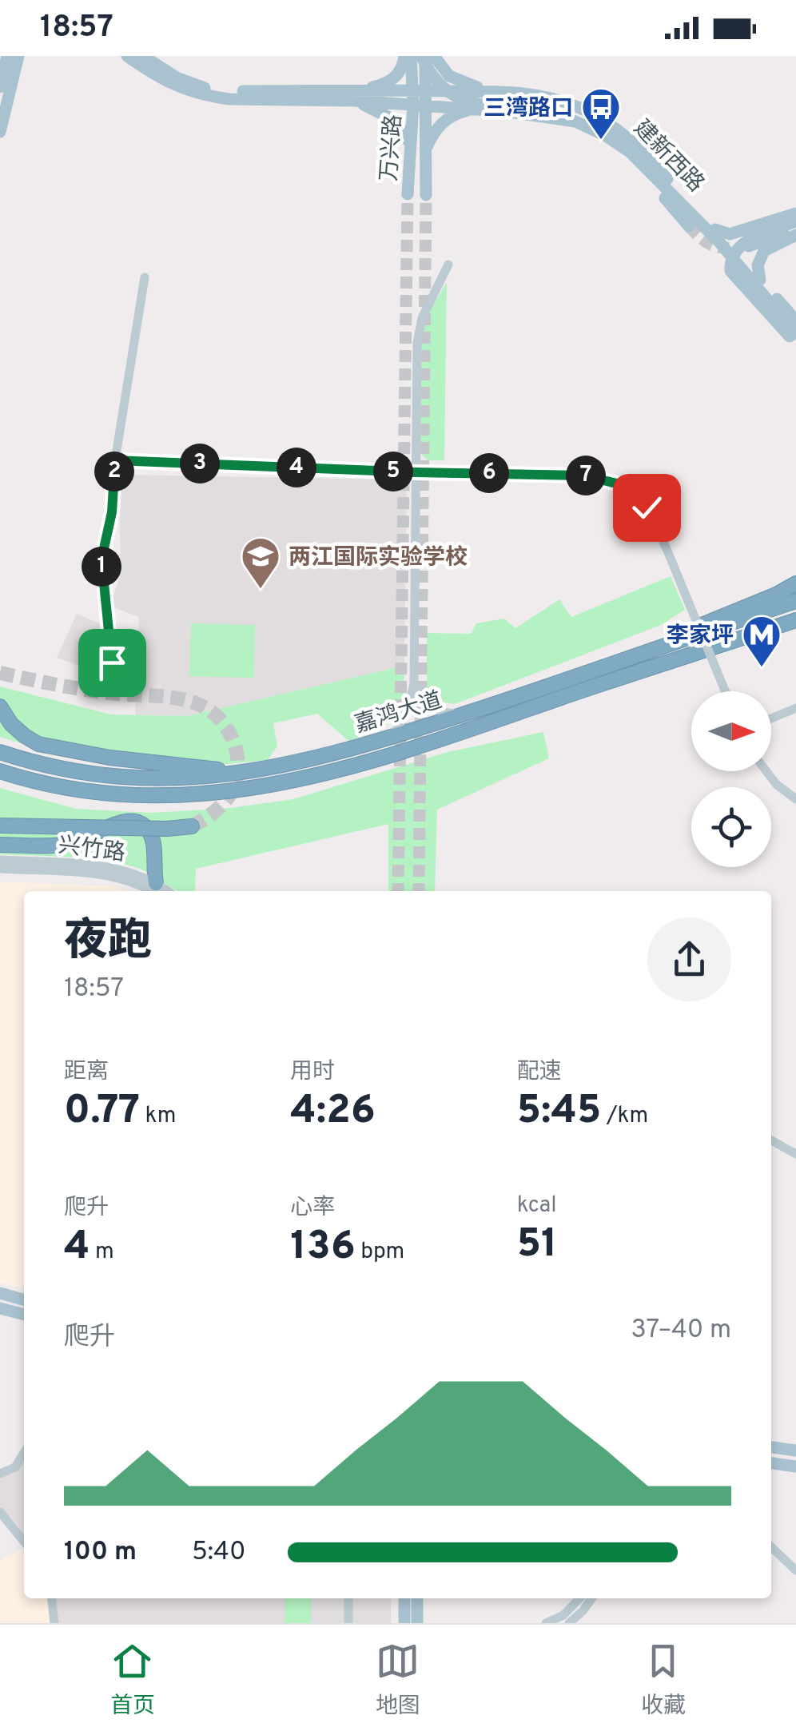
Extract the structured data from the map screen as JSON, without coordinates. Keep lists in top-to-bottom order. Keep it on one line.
{"streets":{"highway":["嘉鸿大道"],"main road":["万兴路","建新西路"],"street":["兴竹路"]},"crossings":[["万兴路","建新西路"]],"places":{"bus stop":["三湾路口"],"school or university":["两江国际实验学校"],"metro station":["李家坪"]},"north":"right","page":{"status":"18:57","pins":["3","4","2","5","6","7","1"],"heading":["夜跑","18:57"],"stats":[["距离","0.77 km"],["用时","4:26"],["配速","5:45 /km"],["爬升","4 m"],["心率","136 bpm"],["kcal","51"]],"chart":["爬升","37–40 m"],"list":[{"name":"100 m","note":"5:40"}],"tabs":["首页","地图","收藏"]}}
